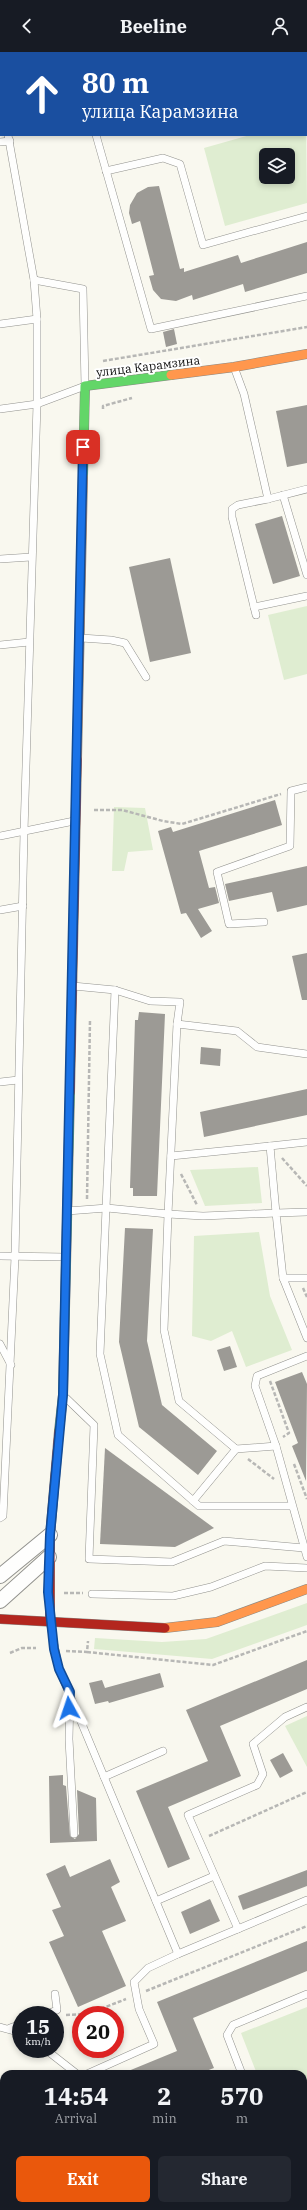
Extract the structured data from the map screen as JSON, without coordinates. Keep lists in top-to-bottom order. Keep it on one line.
{"streets":{"street":["улица Карамзина"]},"page":{"header":"Beeline","turn":["80 m","улица Карамзина"],"speed":"15 km/h","limit":"20","eta":["14:54","Arrival","2","min","570","m"],"buttons":["Exit","Share"]}}
